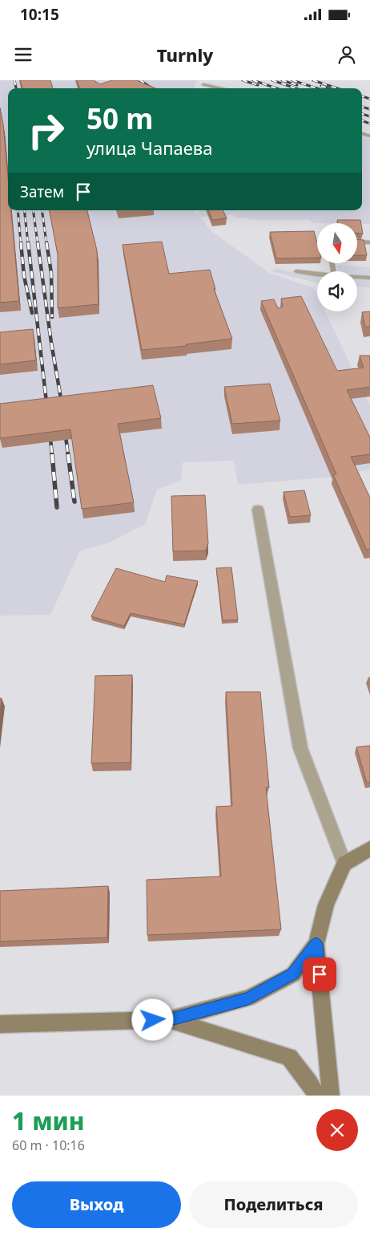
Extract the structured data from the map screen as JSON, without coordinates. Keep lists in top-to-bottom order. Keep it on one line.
{"north":"bottom","page":{"status":"10:15","header":"Turnly","turn":["50 m","улица Чапаева"],"then":"Затем","heading":["1 мин","60 m · 10:16"],"buttons":["Выход","Поделиться"]}}
